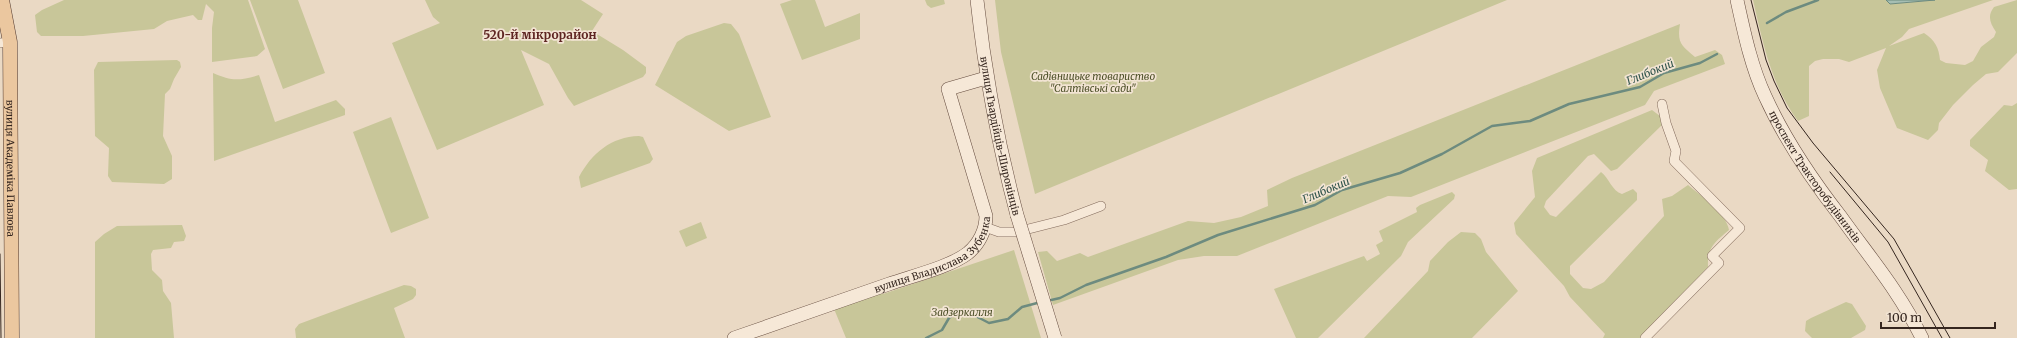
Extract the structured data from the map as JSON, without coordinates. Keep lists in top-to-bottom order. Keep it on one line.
{"streets":{"main road":["вулиця Гвардійців-Широнінців","вулиця Академіка Павлова","проспект Тракторобудівників","вулиця Владислава Зубенка"]},"crossings":[["вулиця Гвардійців-Широнінців","вулиця Владислава Зубенка"]],"districts":["520-й мікрорайон"],"water":["Глибокий"],"parks":["Садівницьке товариство \"Салтівські сади\"","Задзеркалля"],"scale_bar":"100 m"}
